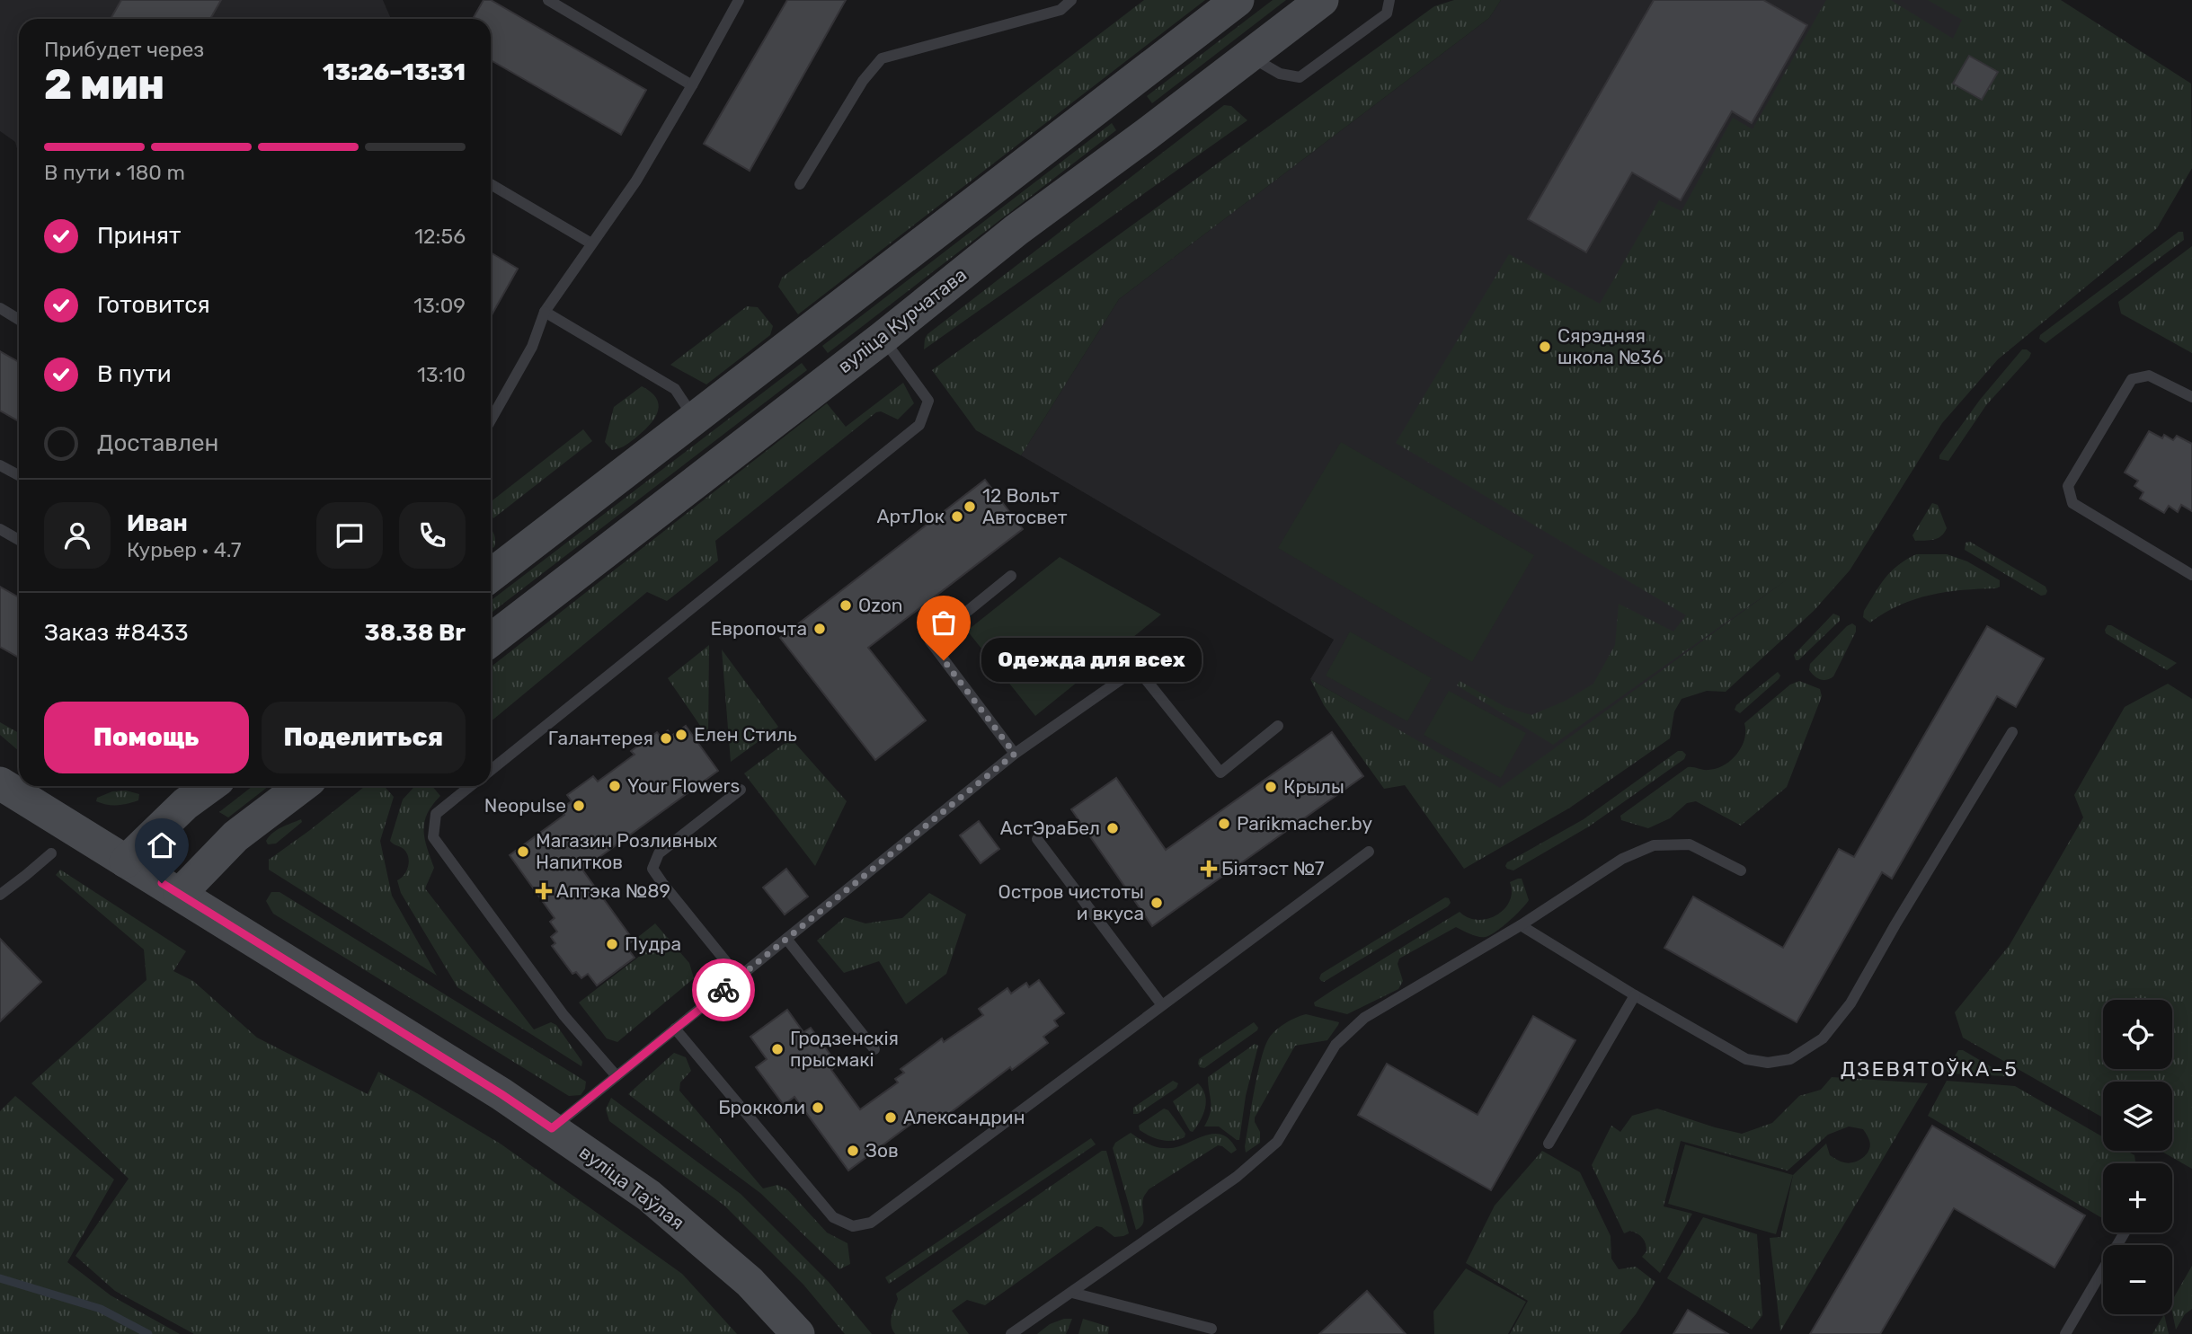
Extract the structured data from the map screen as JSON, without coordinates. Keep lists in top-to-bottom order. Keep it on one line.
{"streets":{"main road":["вуліца Курчатава","вуліца Таўлая"]},"districts":["ДЗЕВЯТОЎКА–5"],"places":{"other":["Сярэдняя школа №36","12 Вольт Автосвет","АртЛок","Ozon","Европочта","Одежда для всех","Елен Стиль","Галантерея","Your Flowers","Крылы","Neopulse","Parikmacher.by","АстЭраБел","Магазин Розливных Напитков","Остров чистоты и вкуса","Пудра","Гродзенскія прысмакі","Брокколи","Александрин","Зов"],"health":["Біятэст №7","Аптэка №89"]},"page":{"heading":["2 мин","Прибудет через","13:26–13:31"],"panel":["Иван","Курьер · 4.7","Заказ #8433","38.38 Br"],"bar":"В пути · 180 m","list":[["Принят","12:56"],["Готовится","13:09"],["В пути","13:10"],"Доставлен"],"bubble":"Одежда для всех","buttons":["Помощь","Поделиться"],"map_buttons":["+","−"]}}
